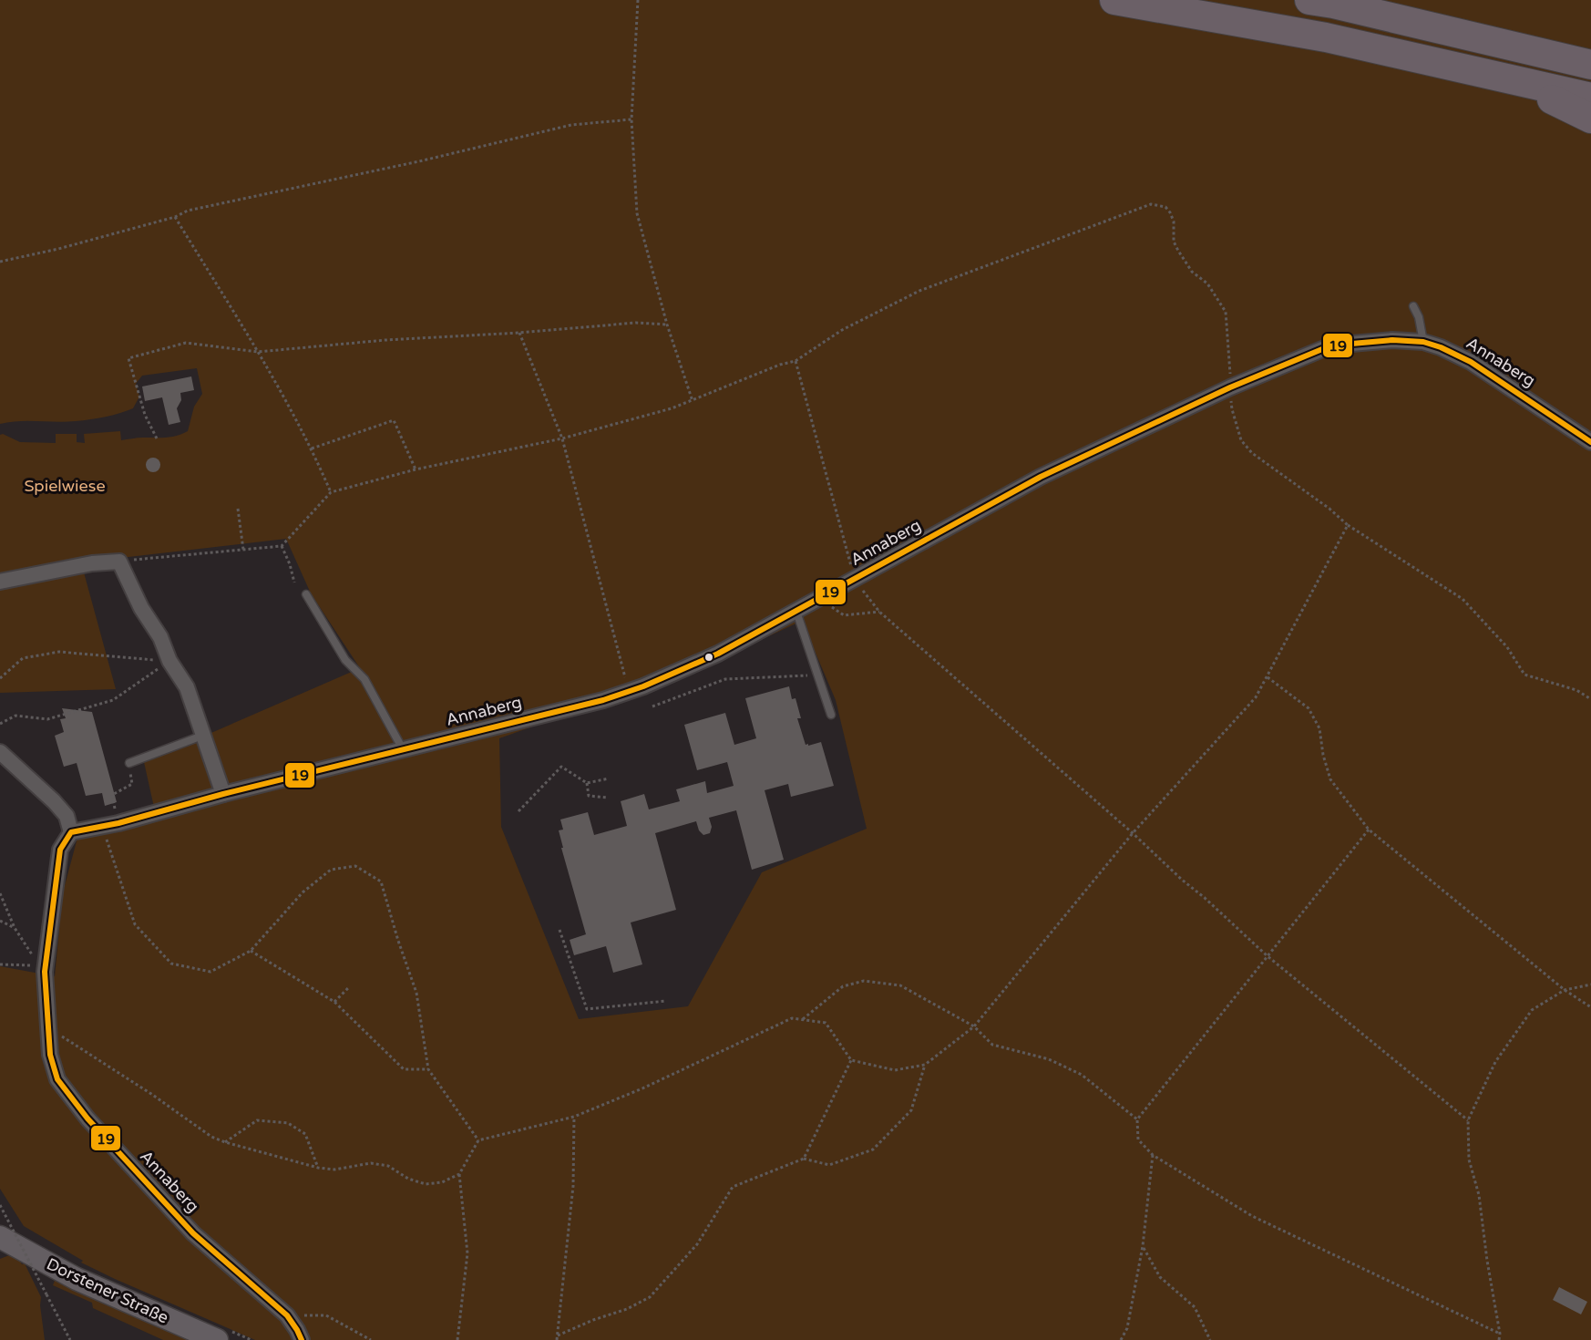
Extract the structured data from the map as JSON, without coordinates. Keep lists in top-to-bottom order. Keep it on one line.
{"streets":{"main road":["Dorstener Straße"],"street":["Annaberg"]},"parks":["Spielwiese"],"lines":["transit line 19"]}
